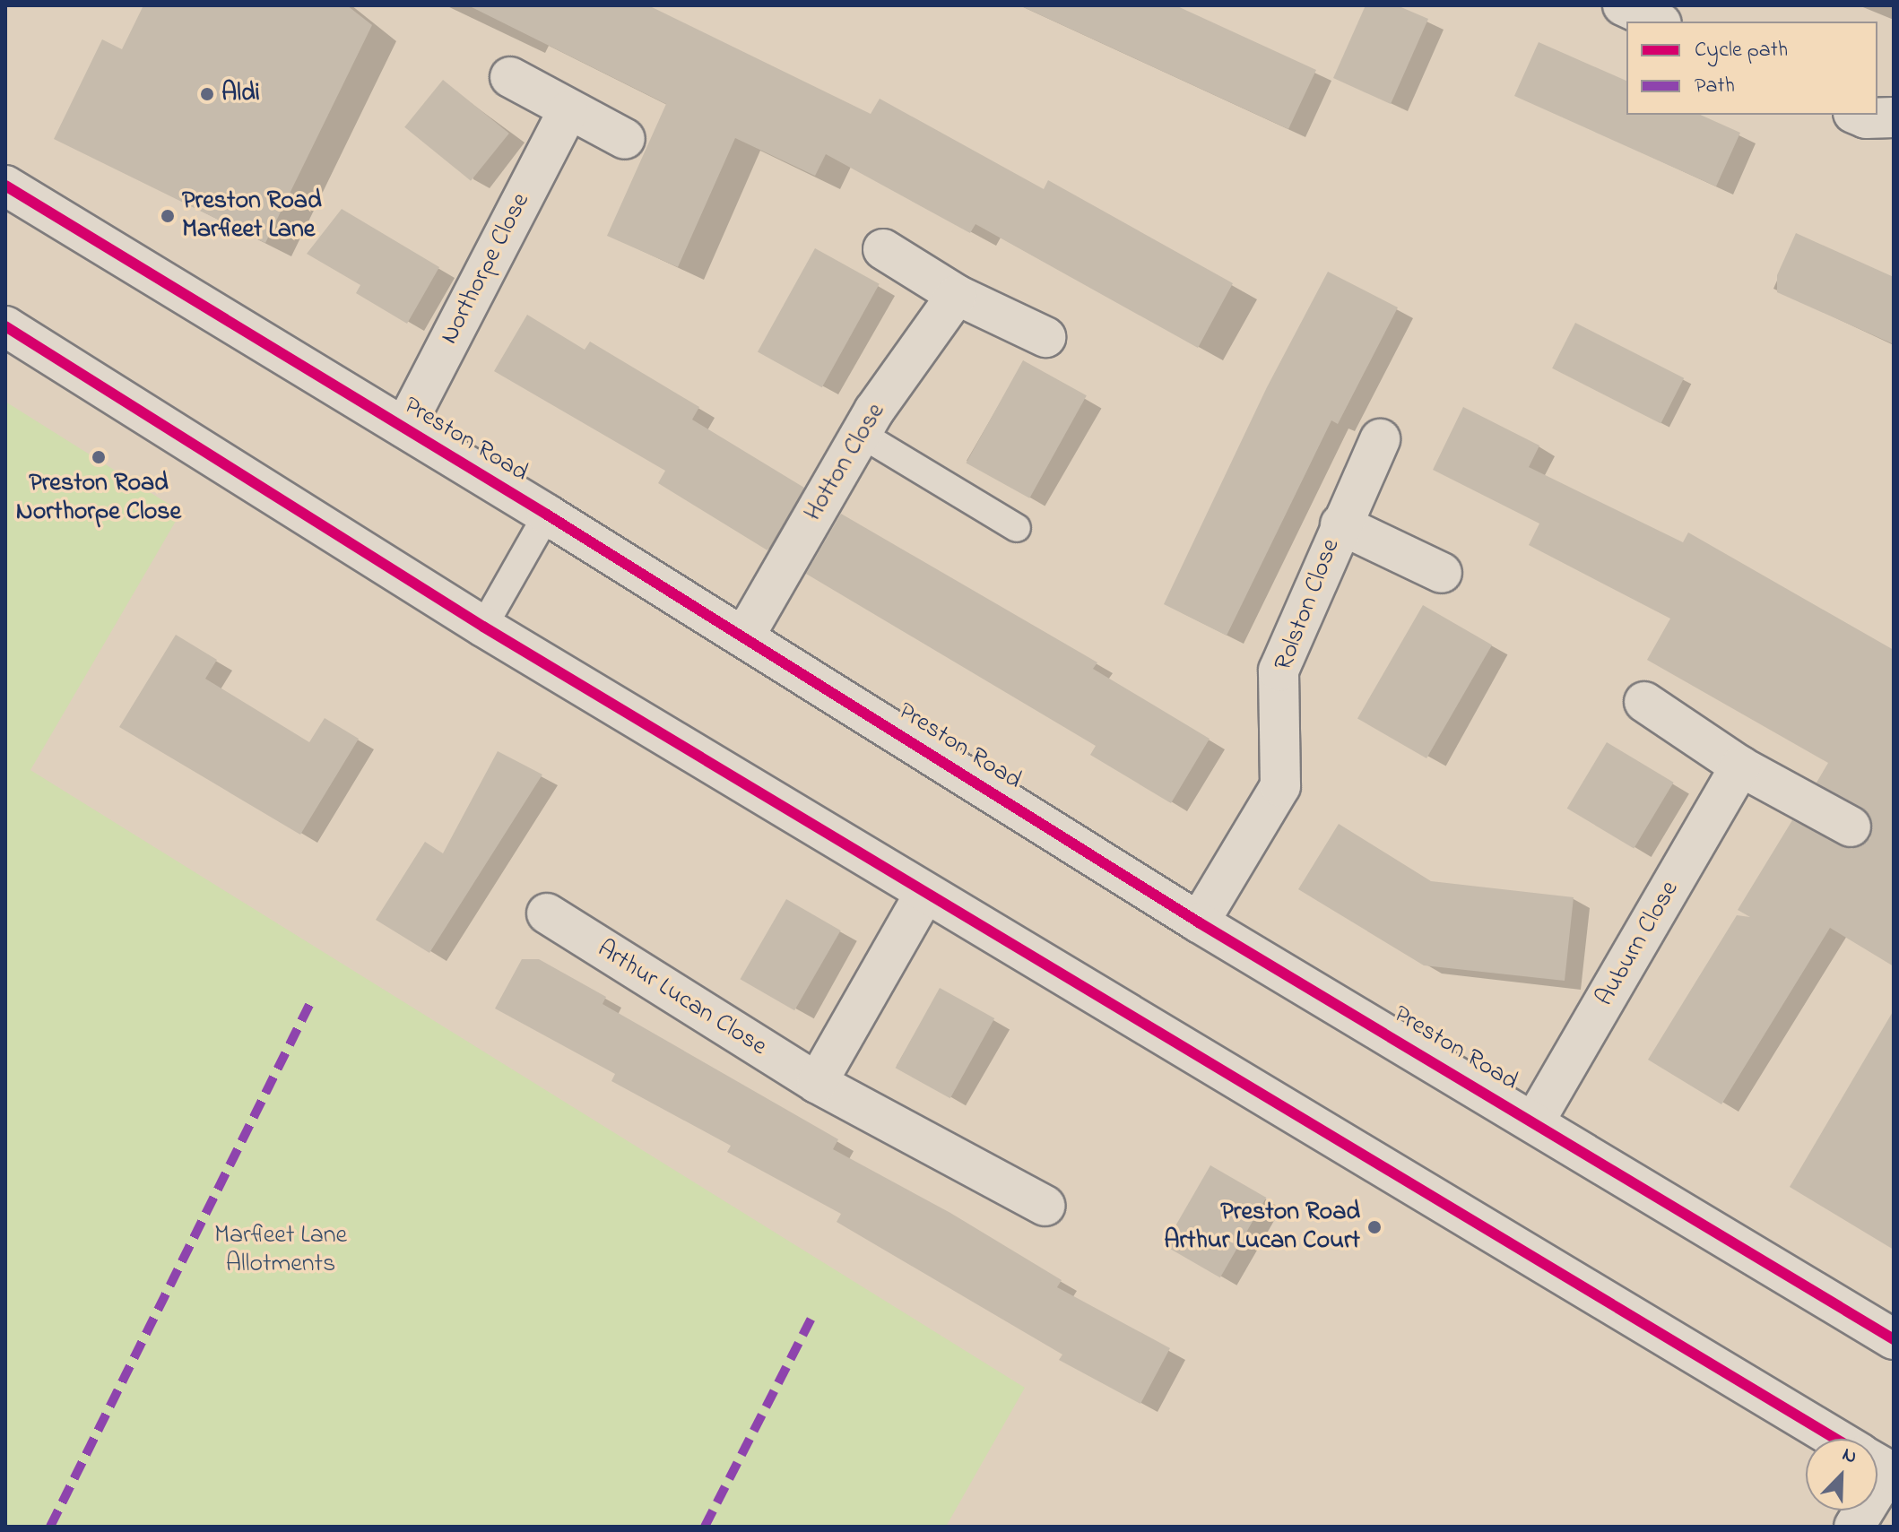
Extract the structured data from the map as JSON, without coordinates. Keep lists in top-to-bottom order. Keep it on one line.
{"streets":{"street":["Northorpe Close","Preston Road","Hotton Close","Rolston Close","Auburn Close","Arthur Lucan Close"]},"crossings":[["Northorpe Close","Preston Road"],["Preston Road","Hotton Close"],["Preston Road","Rolston Close"],["Preston Road","Auburn Close"]],"parks":["Marfleet Lane Allotments"],"places":["Aldi","Preston Road Marfleet Lane","Preston Road Northorpe Close","Preston Road Arthur Lucan Court"],"legend":["Cycle path","Path"],"north":"top right"}
